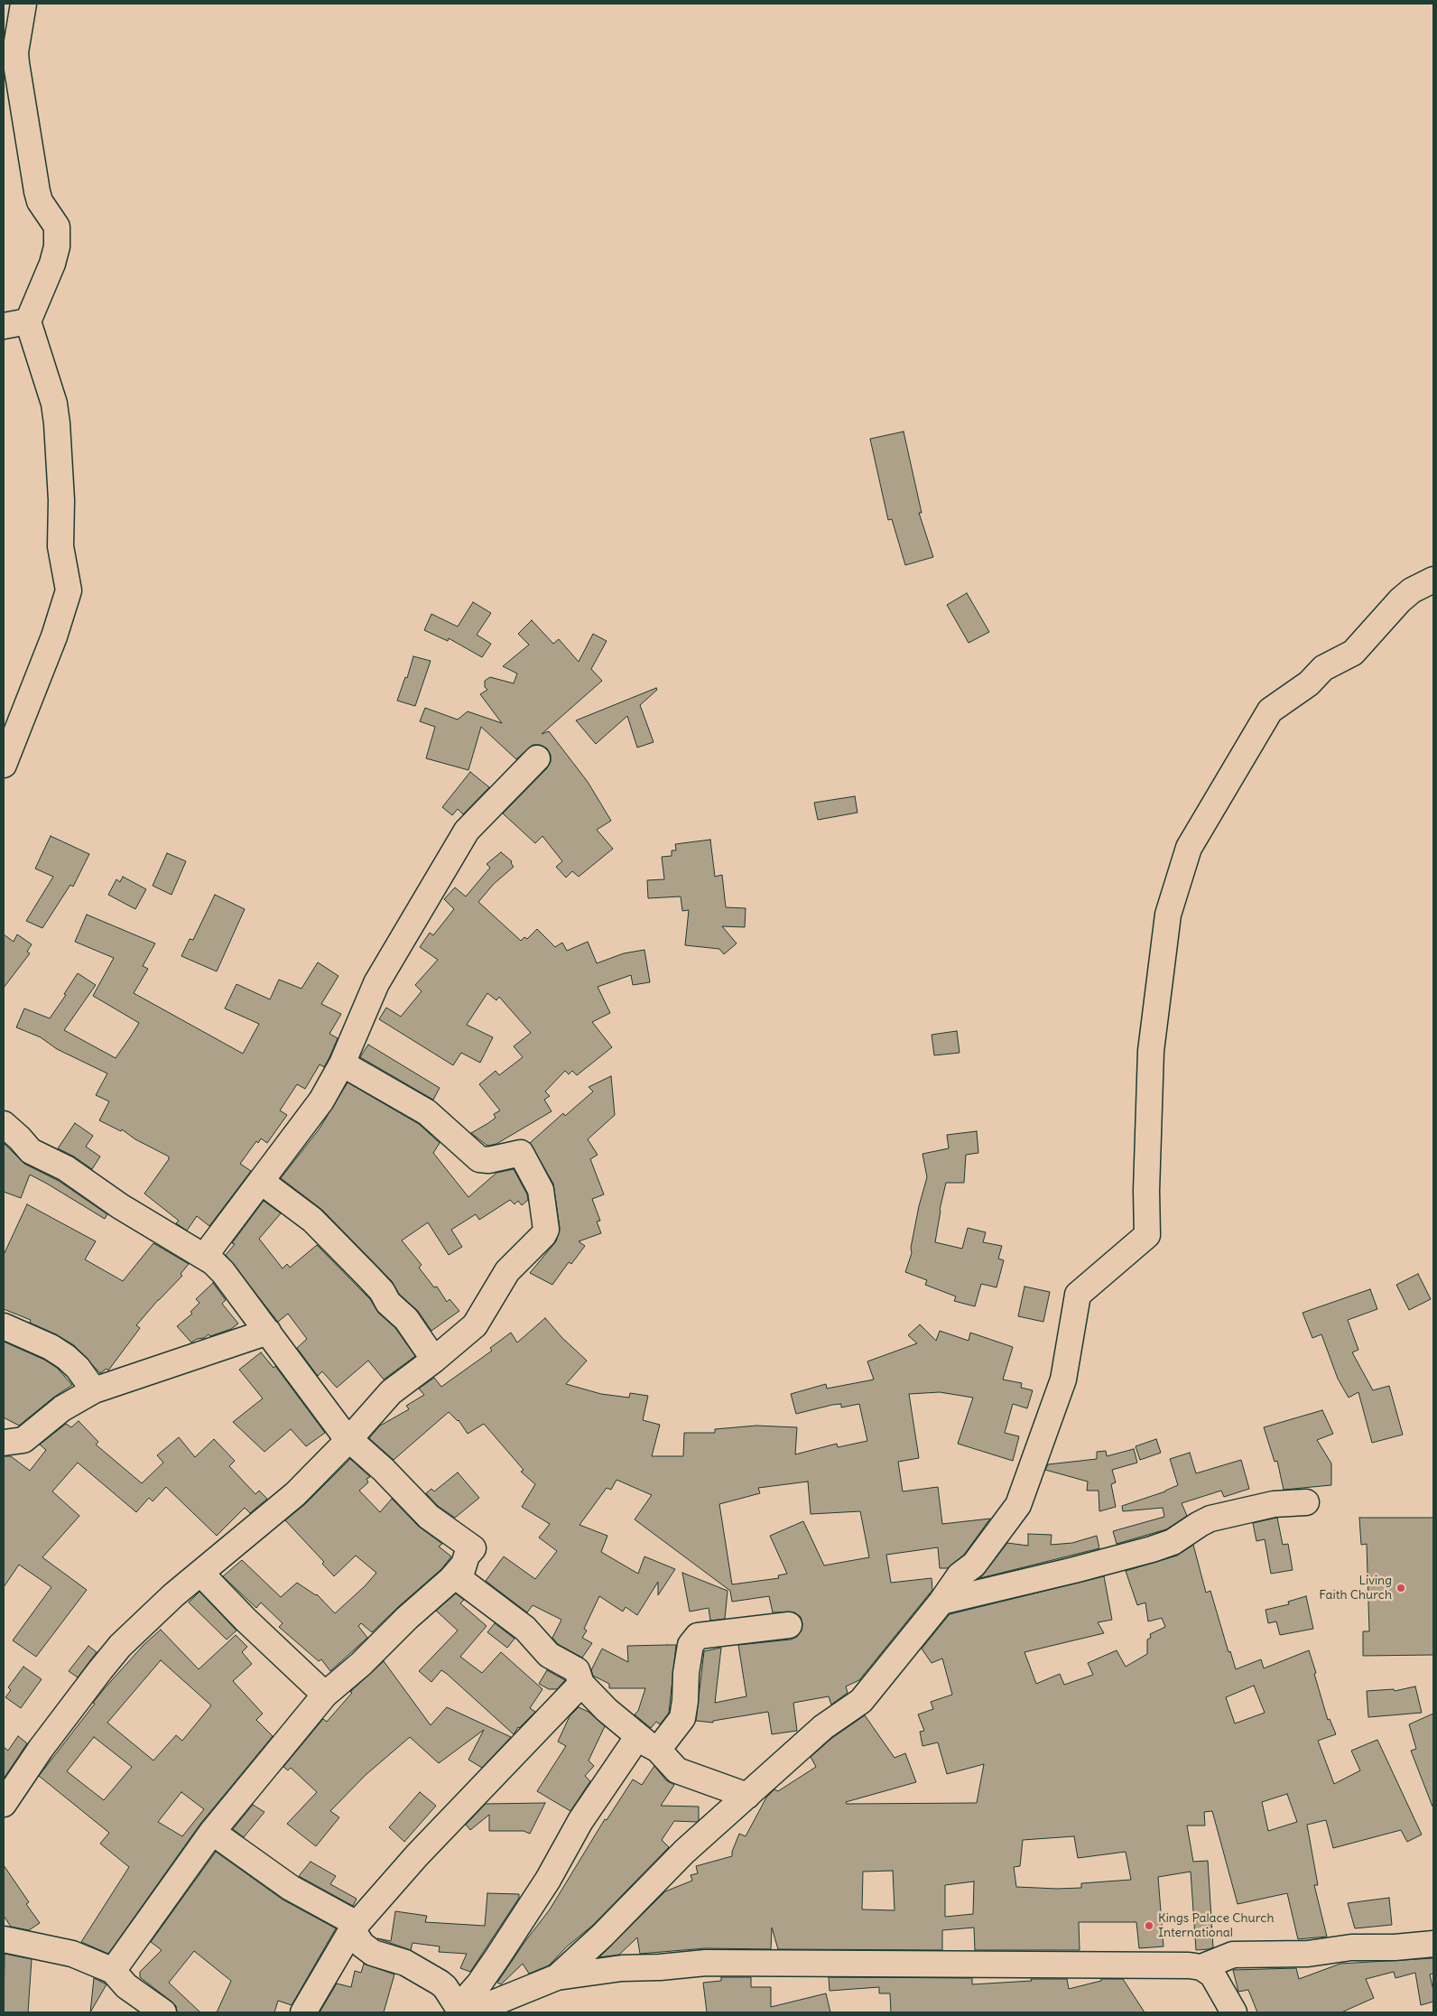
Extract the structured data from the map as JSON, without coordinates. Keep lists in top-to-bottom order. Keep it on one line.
{"places":["Living Faith Church","Kings Palace Church International"]}
